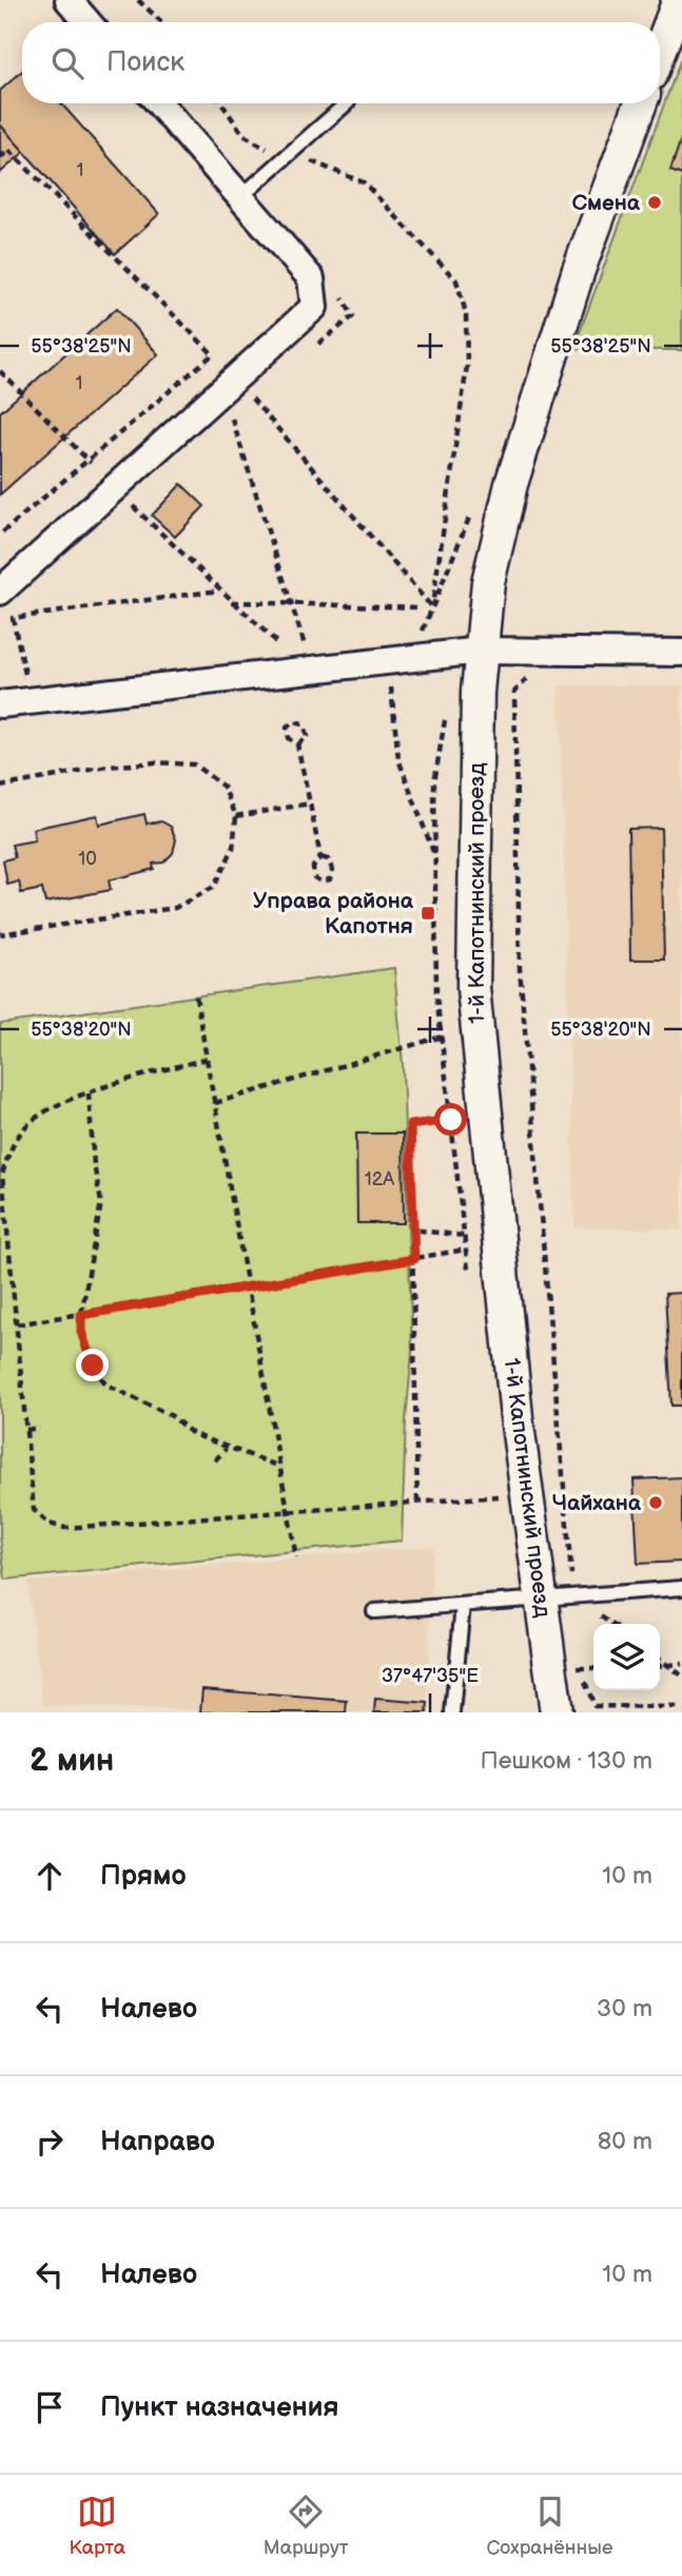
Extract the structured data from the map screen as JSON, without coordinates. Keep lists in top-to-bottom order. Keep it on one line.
{"streets":{"street":["1-й Капотнинский проезд"]},"places":{"other":["Смена","Чайхана"],"transit":["Управа района Капотня"]},"house_numbers":["1","1","10","12А"],"page":{"search":"Поиск","heading":["2 мин","Пешком · 130 m"],"list":[["Прямо","10 m"],["Налево","30 m"],["Направо","80 m"],["Налево","10 m"],"Пункт назначения"],"nav":["Карта","Маршрут","Сохранённые"]},"coordinates":["55°38'25\"N","55°38'20\"N","37°47'35\"E"]}
